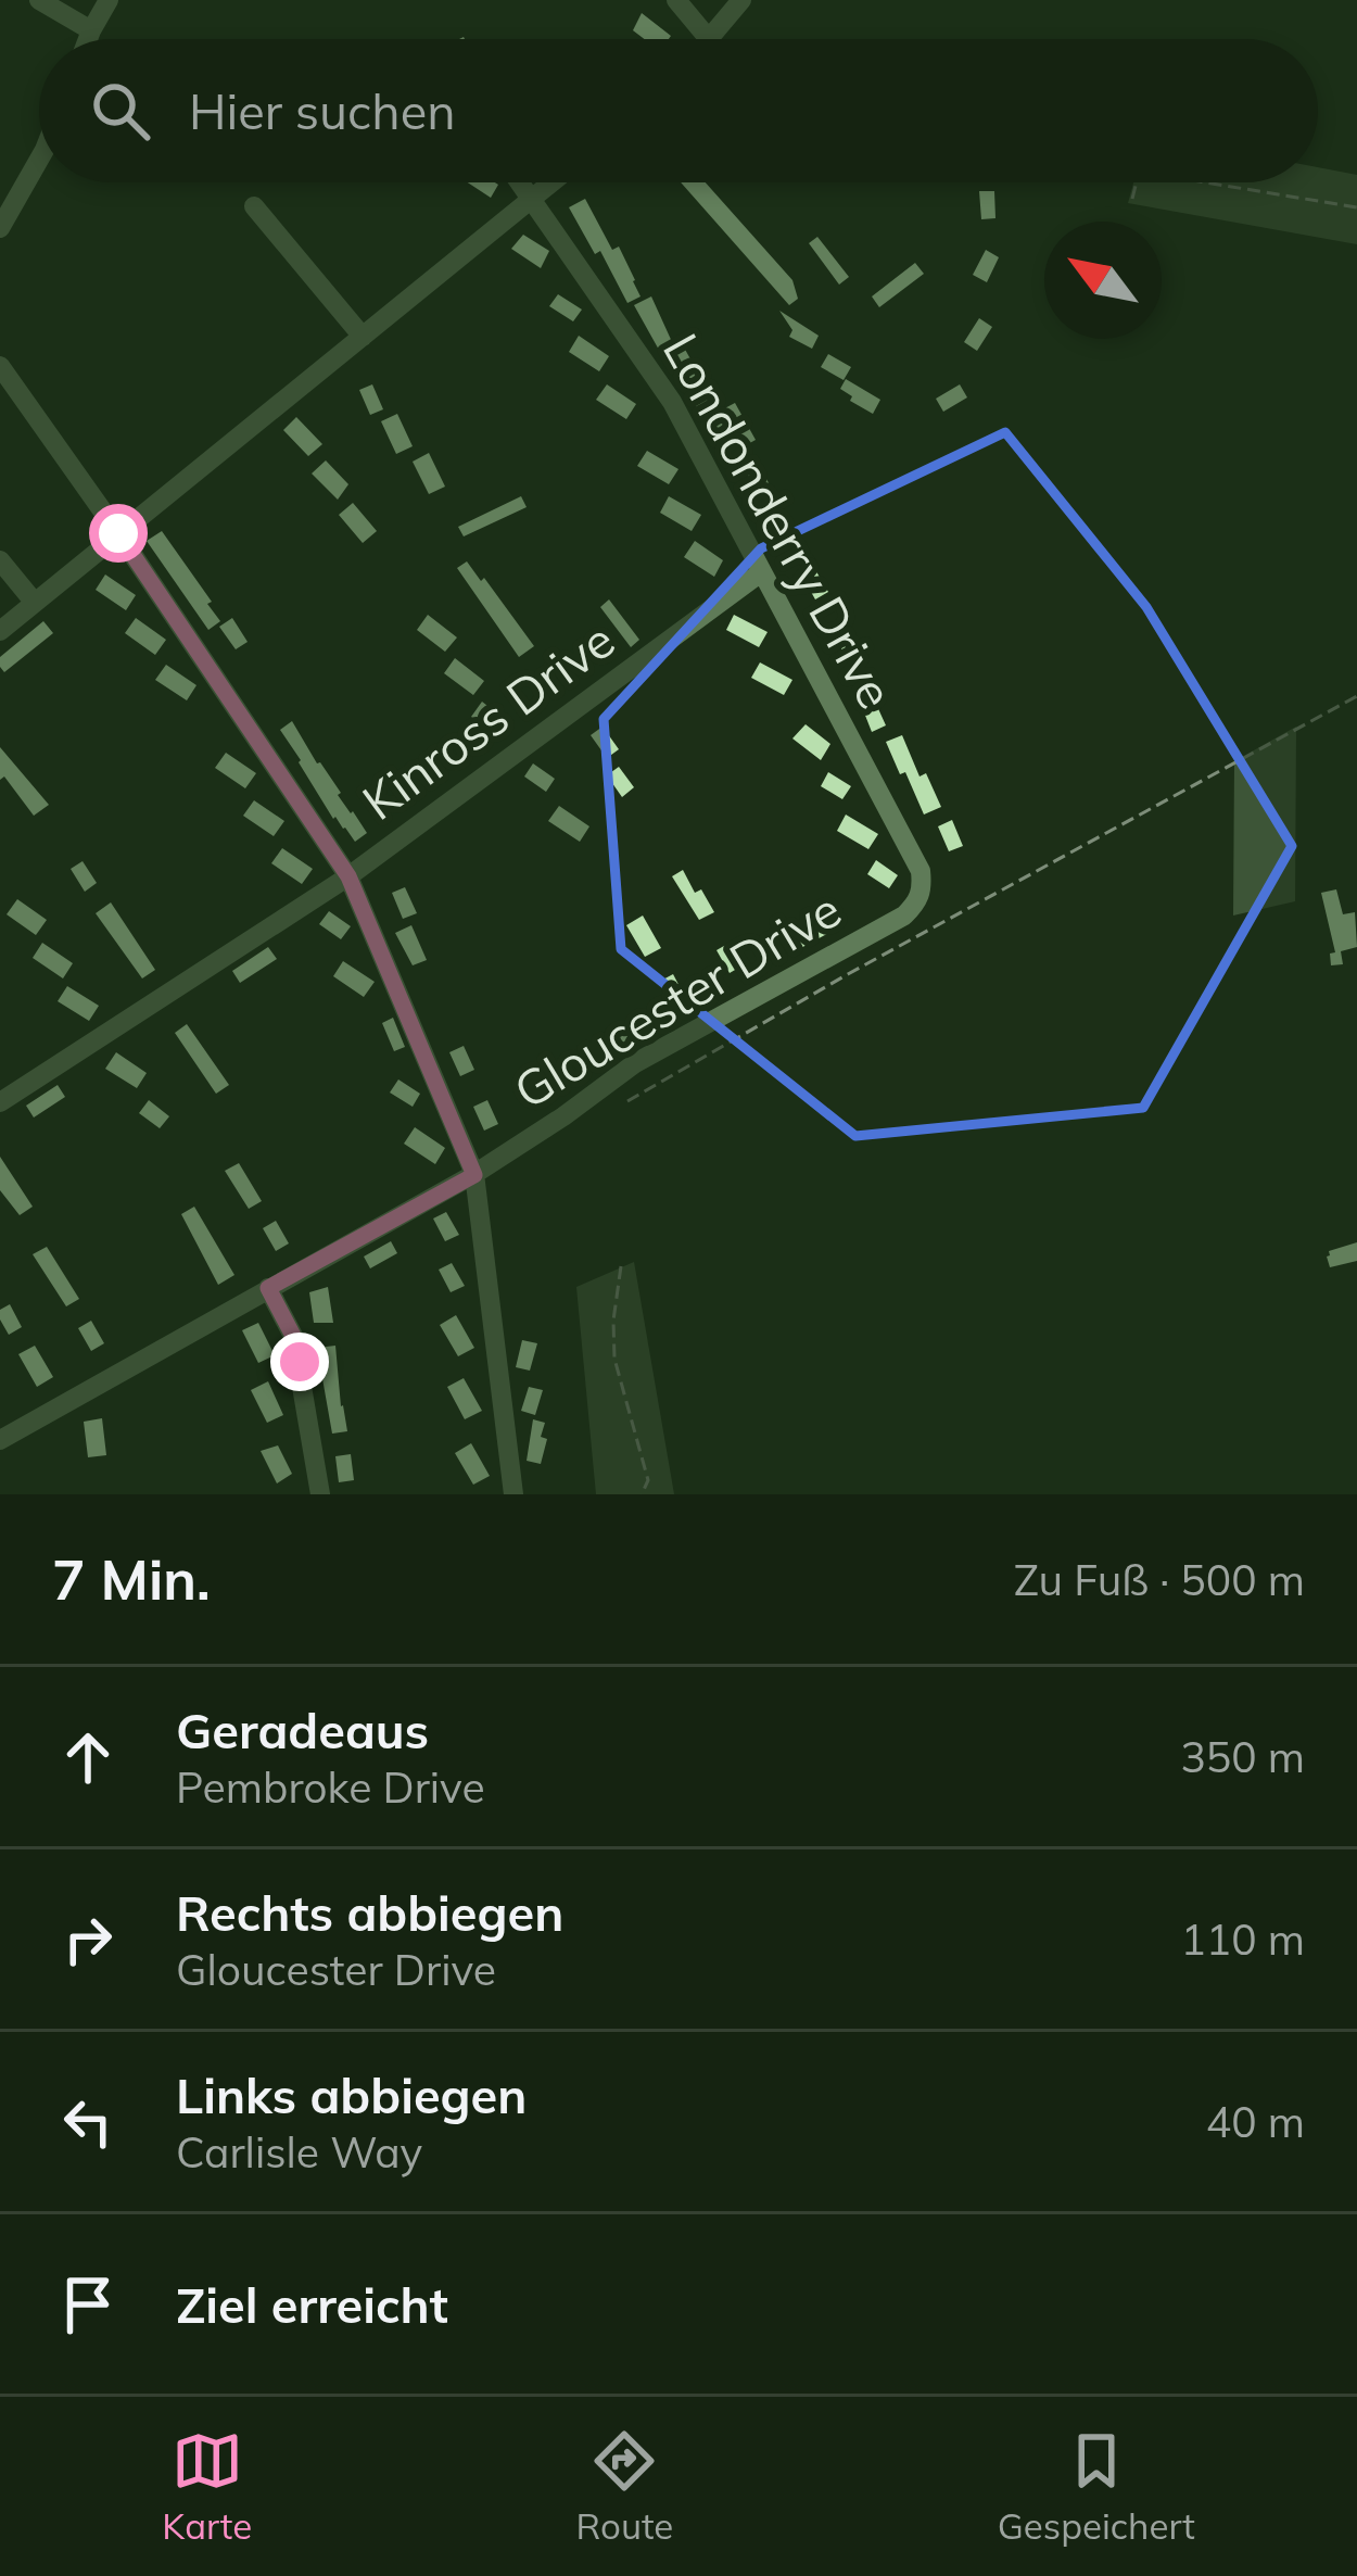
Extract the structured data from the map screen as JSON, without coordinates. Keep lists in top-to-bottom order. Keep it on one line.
{"streets":{"lane":["Londonderry Drive","Kinross Drive","Gloucester Drive"]},"crossings":[["Londonderry Drive","Kinross Drive"],["Londonderry Drive","Gloucester Drive"]],"north":"top left","page":{"search":"Hier suchen","heading":["7 Min.","Zu Fuß · 500 m"],"list":[["Geradeaus","Pembroke Drive","350 m"],["Rechts abbiegen","Gloucester Drive","110 m"],["Links abbiegen","Carlisle Way","40 m"],"Ziel erreicht"],"nav":["Karte","Route","Gespeichert"]}}
